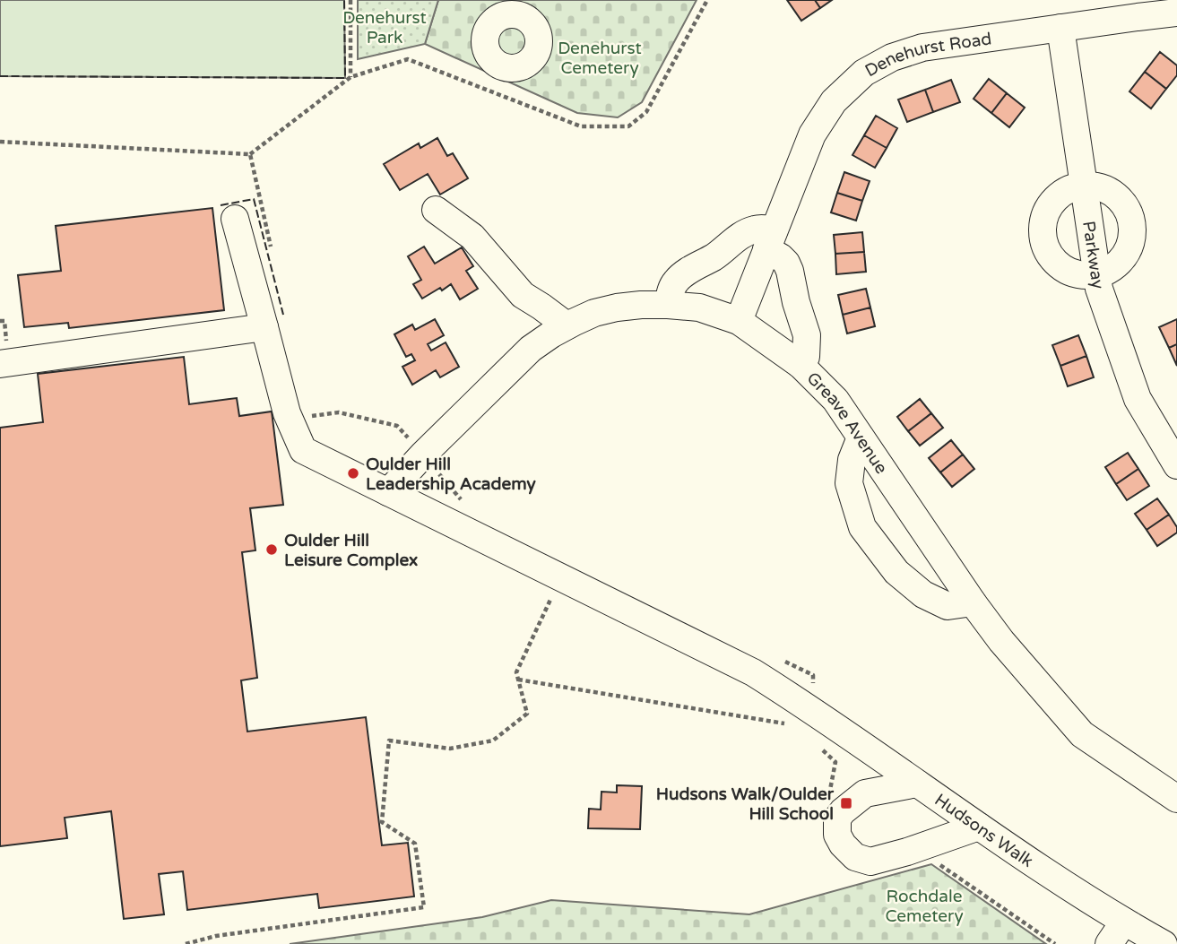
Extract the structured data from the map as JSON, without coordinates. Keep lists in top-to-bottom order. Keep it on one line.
{"streets":{"street":["Denehurst Road","Parkway","Greave Avenue","Hudsons Walk"]},"crossings":[["Denehurst Road","Parkway"],["Denehurst Road","Greave Avenue"],["Greave Avenue","Hudsons Walk"]],"parks":["Denehurst Park","Denehurst Cemetery","Rochdale Cemetery"],"places":{"other":["Oulder Hill Leadership Academy","Oulder Hill Leisure Complex"],"transit":["Hudsons Walk/Oulder Hill School"]}}
